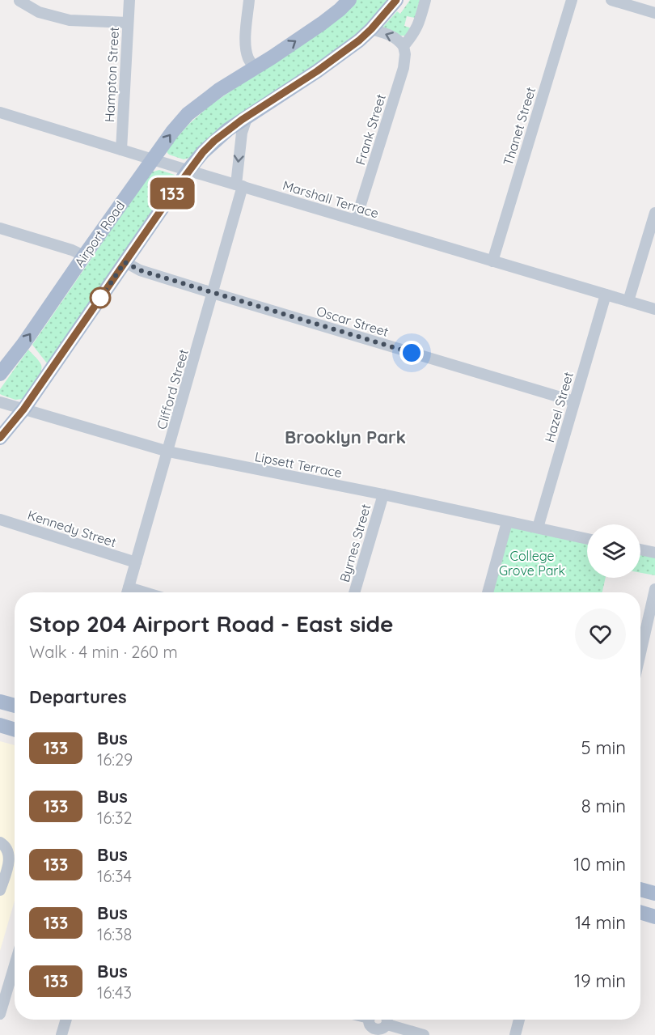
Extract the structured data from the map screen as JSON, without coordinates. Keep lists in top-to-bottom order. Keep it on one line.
{"streets":{"main road":["Airport Road"],"street":["Hampton Street","Thanet Street","Frank Street","Marshall Terrace","Oscar Street","Clifford Street","Hazel Street","Lipsett Terrace","Kennedy Street","Byrnes Street"]},"crossings":[["Hampton Street","Marshall Terrace"],["Thanet Street","Marshall Terrace"],["Frank Street","Marshall Terrace"],["Marshall Terrace","Airport Road"],["Marshall Terrace","Clifford Street"],["Marshall Terrace","Hazel Street"],["Oscar Street","Clifford Street"],["Oscar Street","Hazel Street"],["Clifford Street","Lipsett Terrace"],["Clifford Street","Kennedy Street"],["Hazel Street","Lipsett Terrace"],["Lipsett Terrace","Byrnes Street"]],"districts":["Brooklyn Park"],"parks":["College Grove Park"],"lines":["bus line 133"],"page":{"on_map":"133","heading":[["Stop 204 Airport Road - East side","Walk · 4 min · 260 m"],"Departures"],"list":[{"mark":"133","name":"Bus","note":"16:29","value":"5 min"},{"mark":"133","name":"Bus","note":"16:32","value":"8 min"},{"mark":"133","name":"Bus","note":"16:34","value":"10 min"},{"mark":"133","name":"Bus","note":"16:38","value":"14 min"},{"mark":"133","name":"Bus","note":"16:43","value":"19 min"}]}}
